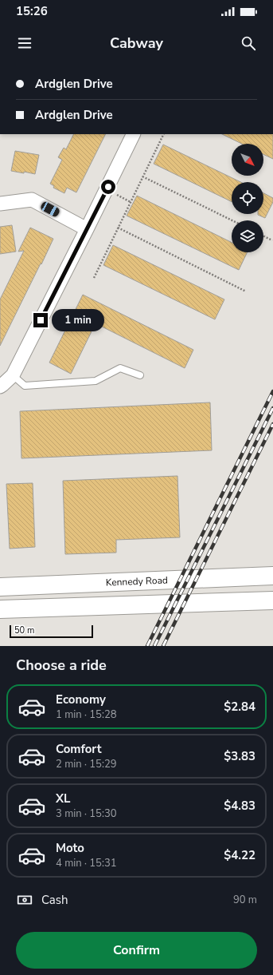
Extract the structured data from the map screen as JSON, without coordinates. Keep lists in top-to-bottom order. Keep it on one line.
{"streets":{"main road":["Kennedy Road"]},"scale_bar":"50 m","north":"bottom right","page":{"status":"15:26","header":"Cabway","banner":["Ardglen Drive","Ardglen Drive"],"bubble":"1 min","scale":"50 m","heading":"Choose a ride","list":[{"name":"Economy","note":"1 min · 15:28","value":"$2.84"},{"name":"Comfort","note":"2 min · 15:29","value":"$3.83"},{"name":"XL","note":"3 min · 15:30","value":"$4.83"},{"name":"Moto","note":"4 min · 15:31","value":"$4.22"}],"pay":["Cash","90 m"],"buttons":"Confirm"}}
